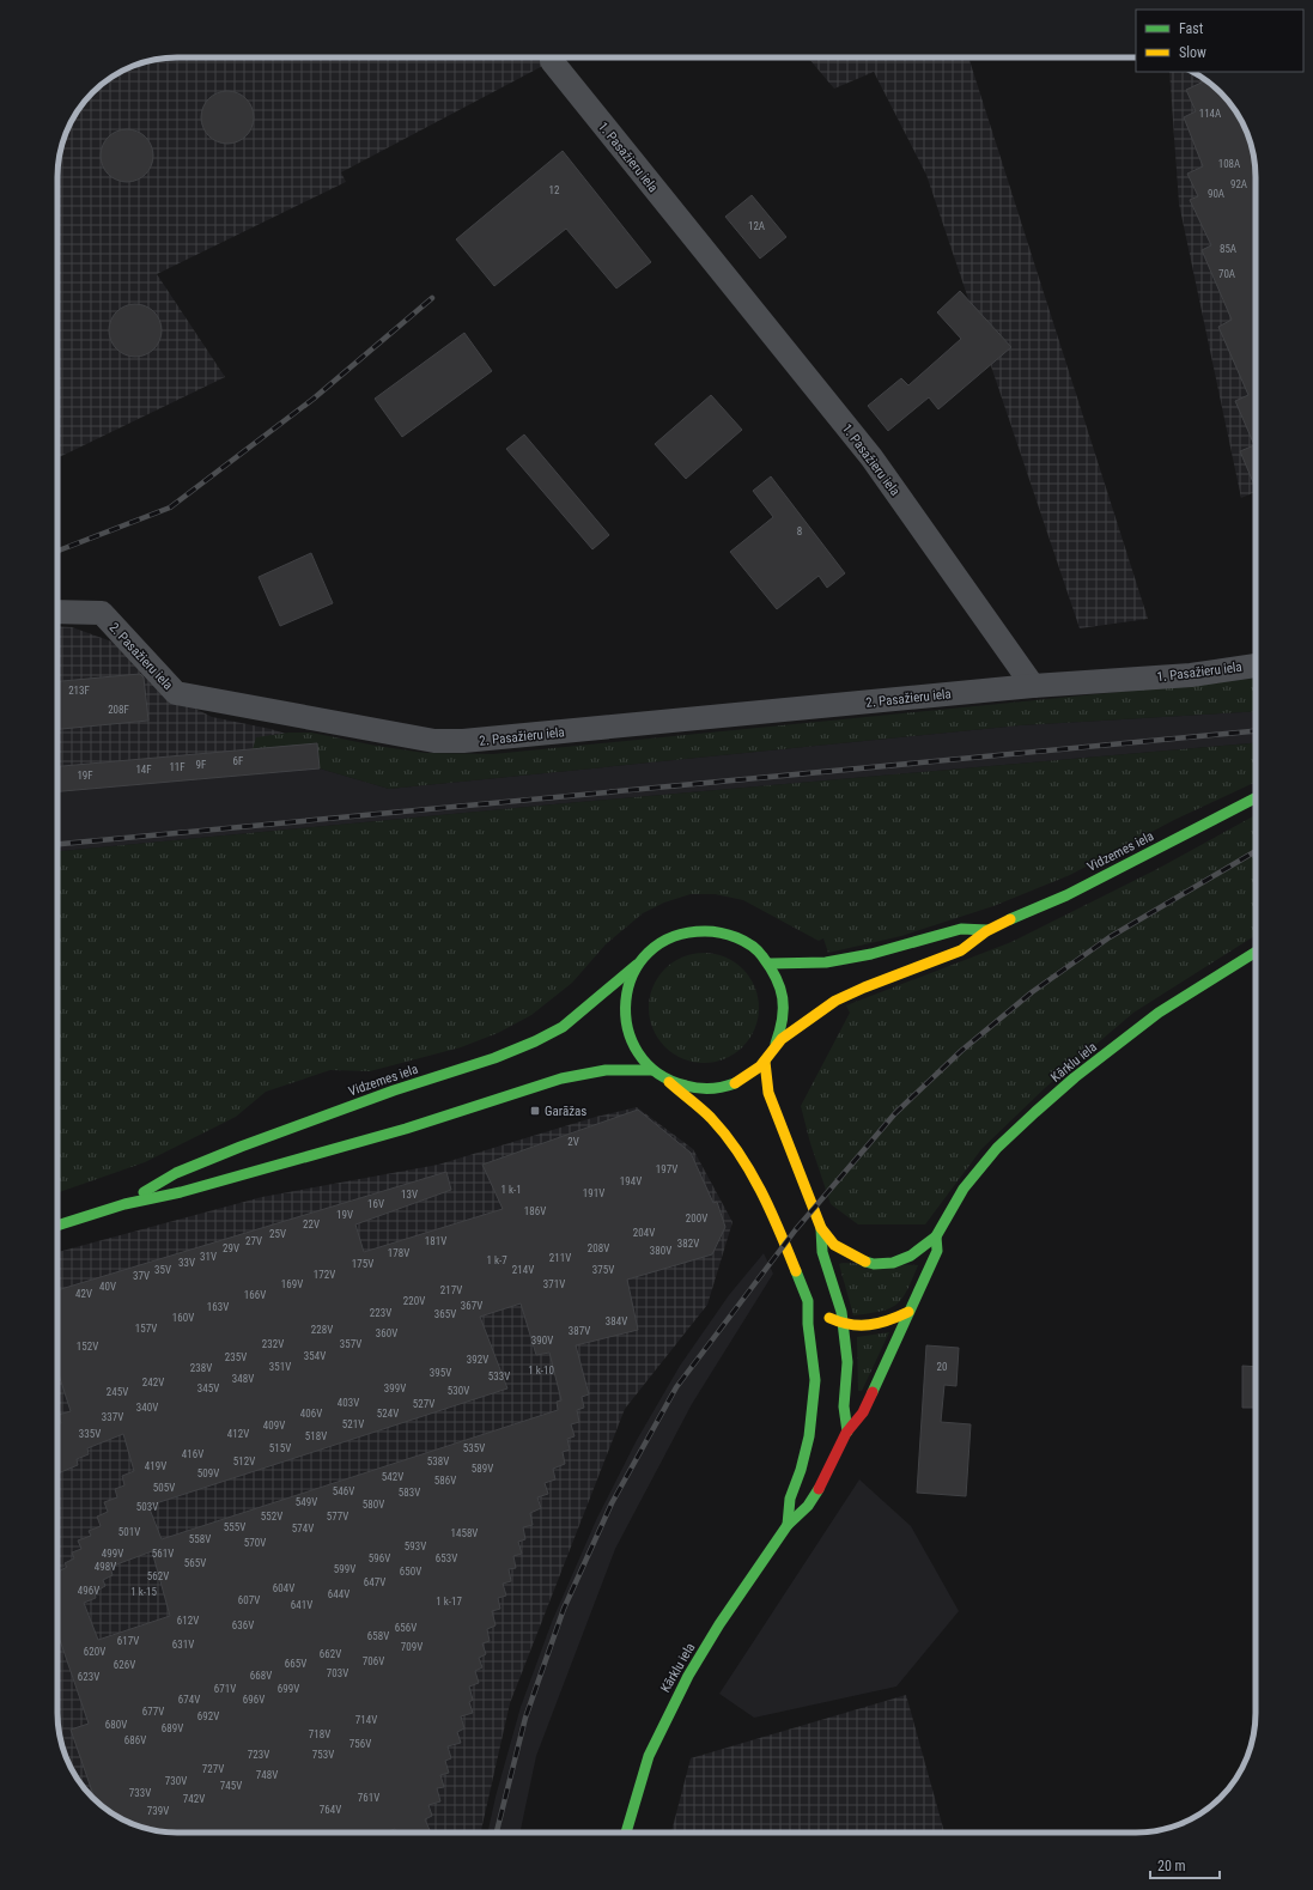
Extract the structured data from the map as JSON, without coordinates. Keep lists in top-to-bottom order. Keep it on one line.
{"streets":{"street":["1. Pasažieru iela","2. Pasažieru iela","Vidzemes iela","Kārklu iela"]},"crossings":[["1. Pasažieru iela","2. Pasažieru iela"],["Vidzemes iela","Kārklu iela"]],"places":{"transit":["Garāžas"]},"house_numbers":["114A","108A","92A","12","90A","12A","85A","70A","8","213F","208F","6F","9F","11F","14F","19F","2V","197V","194V","1 k-1","191V","13V","16V","186V","19V","200V","22V","204V","25V","27V","181V","382V","29V","208V","380V","178V","31V","211V","1 k-7","33V","175V","35V","214V","375V","172V","37V","169V","371V","40V","217V","42V","166V","220V","367V","163V","223V","365V","160V","384V","157V","228V","387V","360V","390V","232V","357V","152V","354V","235V","392V","351V","20","238V","1 k-10","395V","533V","348V","242V","345V","399V","530V","245V","403V","527V","340V","406V","524V","337V","521V","409V","335V","412V","518V","515V","535V","416V","512V","538V","419V","589V","509V","542V","586V","505V","546V","583V","549V","580V","503V","552V","577V","555V","574V","501V","1458V","558V","570V","593V","499V","561V","596V","653V","565V","498V","599V","650V","562V","647V","604V","496V","1 k-15","644V","607V","1 k-17","641V","612V","636V","656V","658V","617V","631V","709V","620V","662V","706V","665V","626V","703V","668V","623V","671V","699V","674V","696V","677V","692V","714V","680V","689V","718V","686V","756V","723V","753V","727V","748V","730V","745V","733V","761V","742V","764V","739V"],"legend":["Fast","Slow"],"scale_bar":"20 m"}
